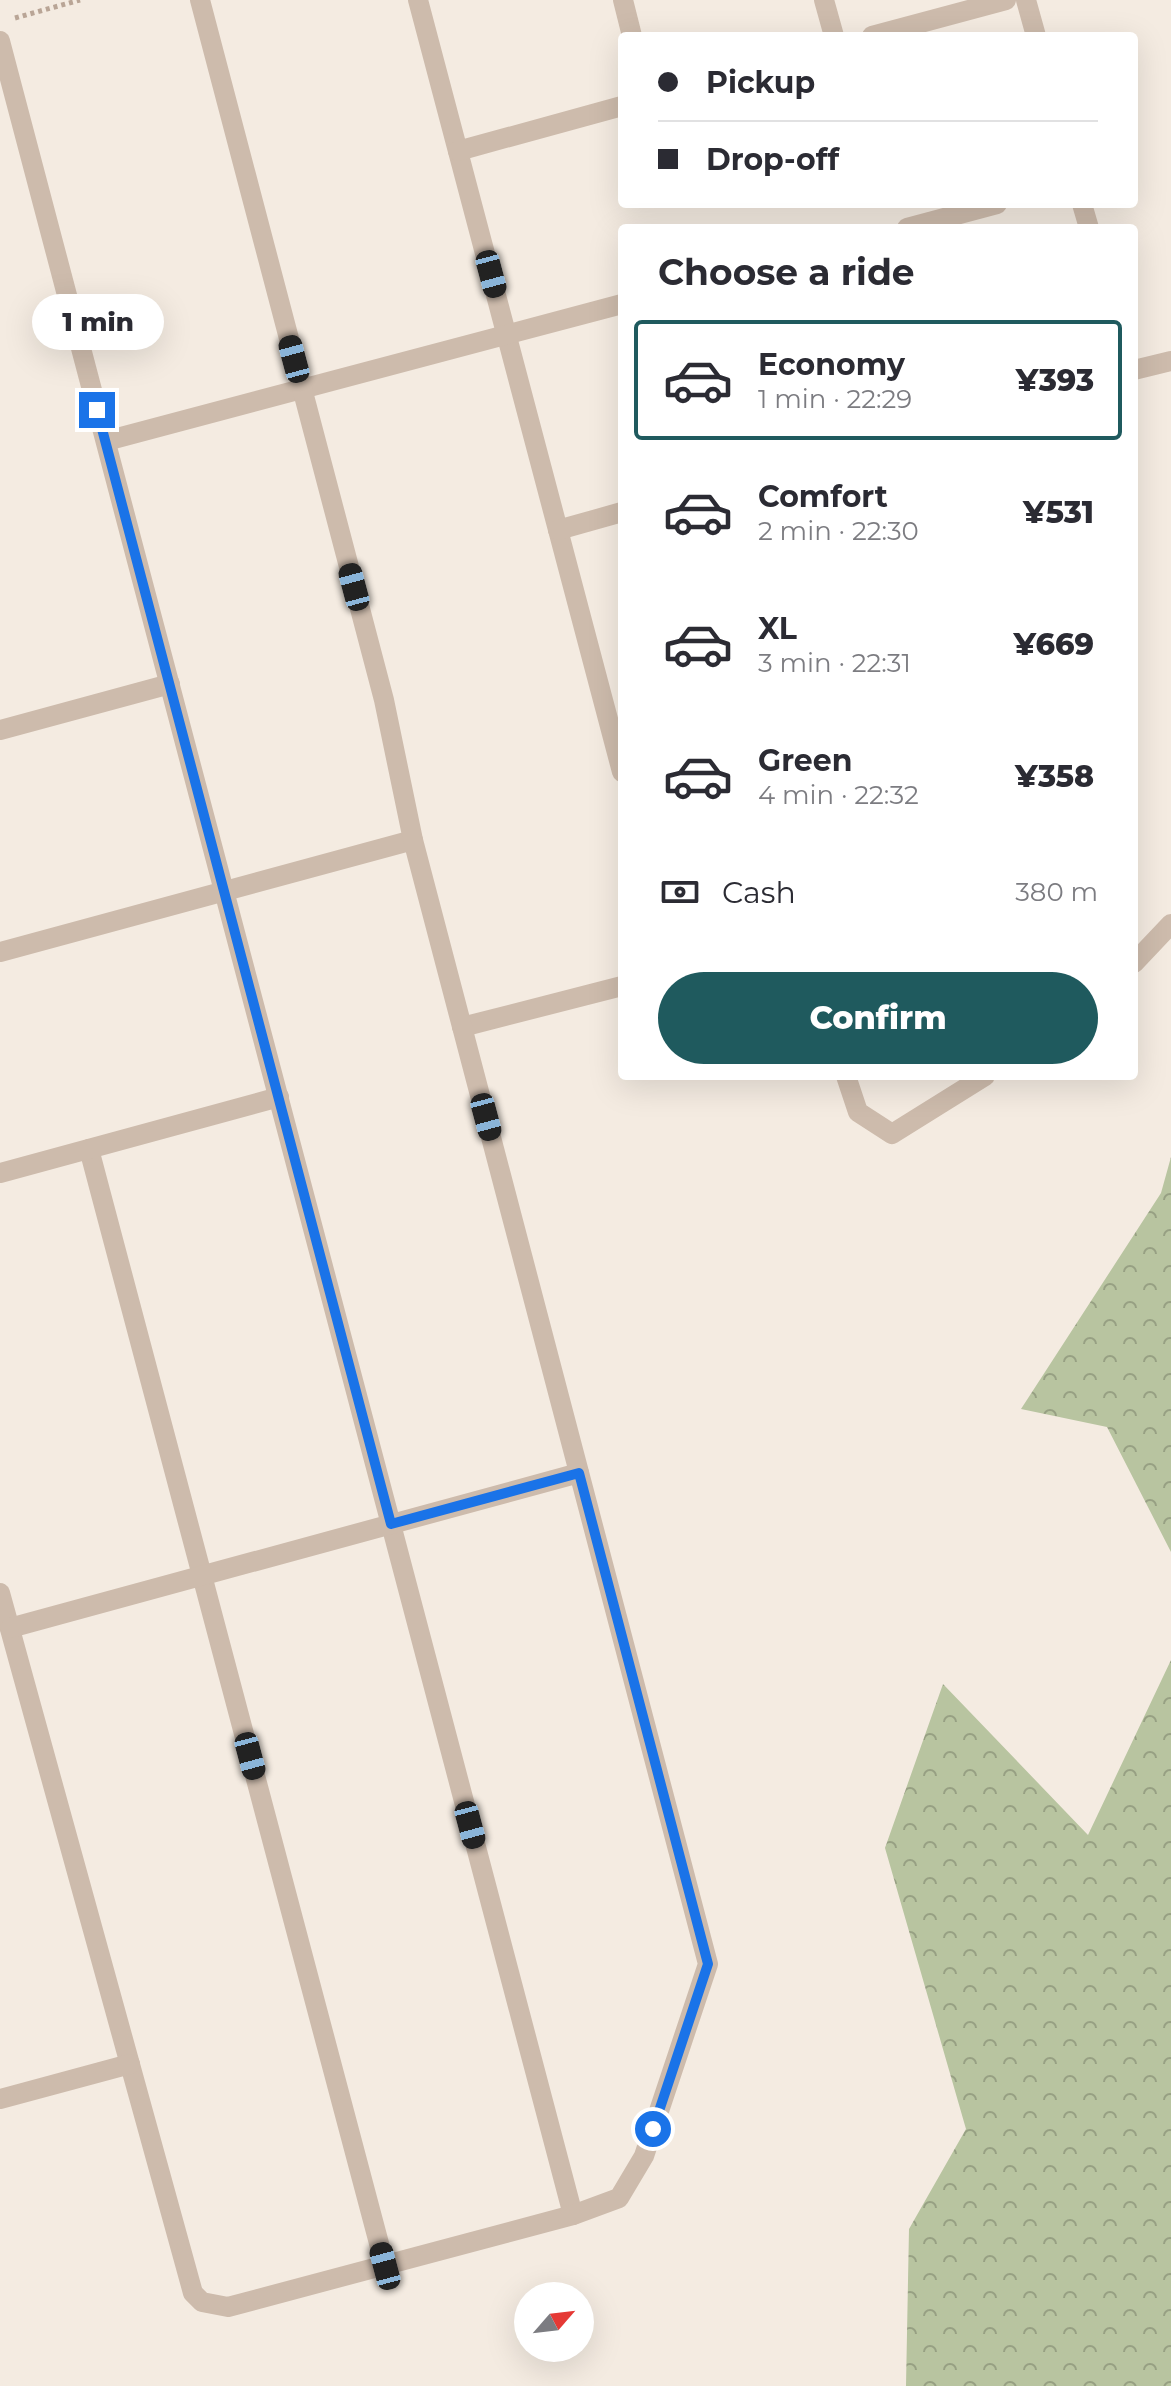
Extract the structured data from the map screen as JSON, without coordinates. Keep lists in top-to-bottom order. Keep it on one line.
{"north":"top right","page":{"banner":["Pickup","Drop-off"],"heading":"Choose a ride","bubble":"1 min","list":[{"name":"Economy","note":"1 min · 22:29","value":"¥393"},{"name":"Comfort","note":"2 min · 22:30","value":"¥531"},{"name":"XL","note":"3 min · 22:31","value":"¥669"},{"name":"Green","note":"4 min · 22:32","value":"¥358"}],"pay":["Cash","380 m"],"buttons":"Confirm"}}
